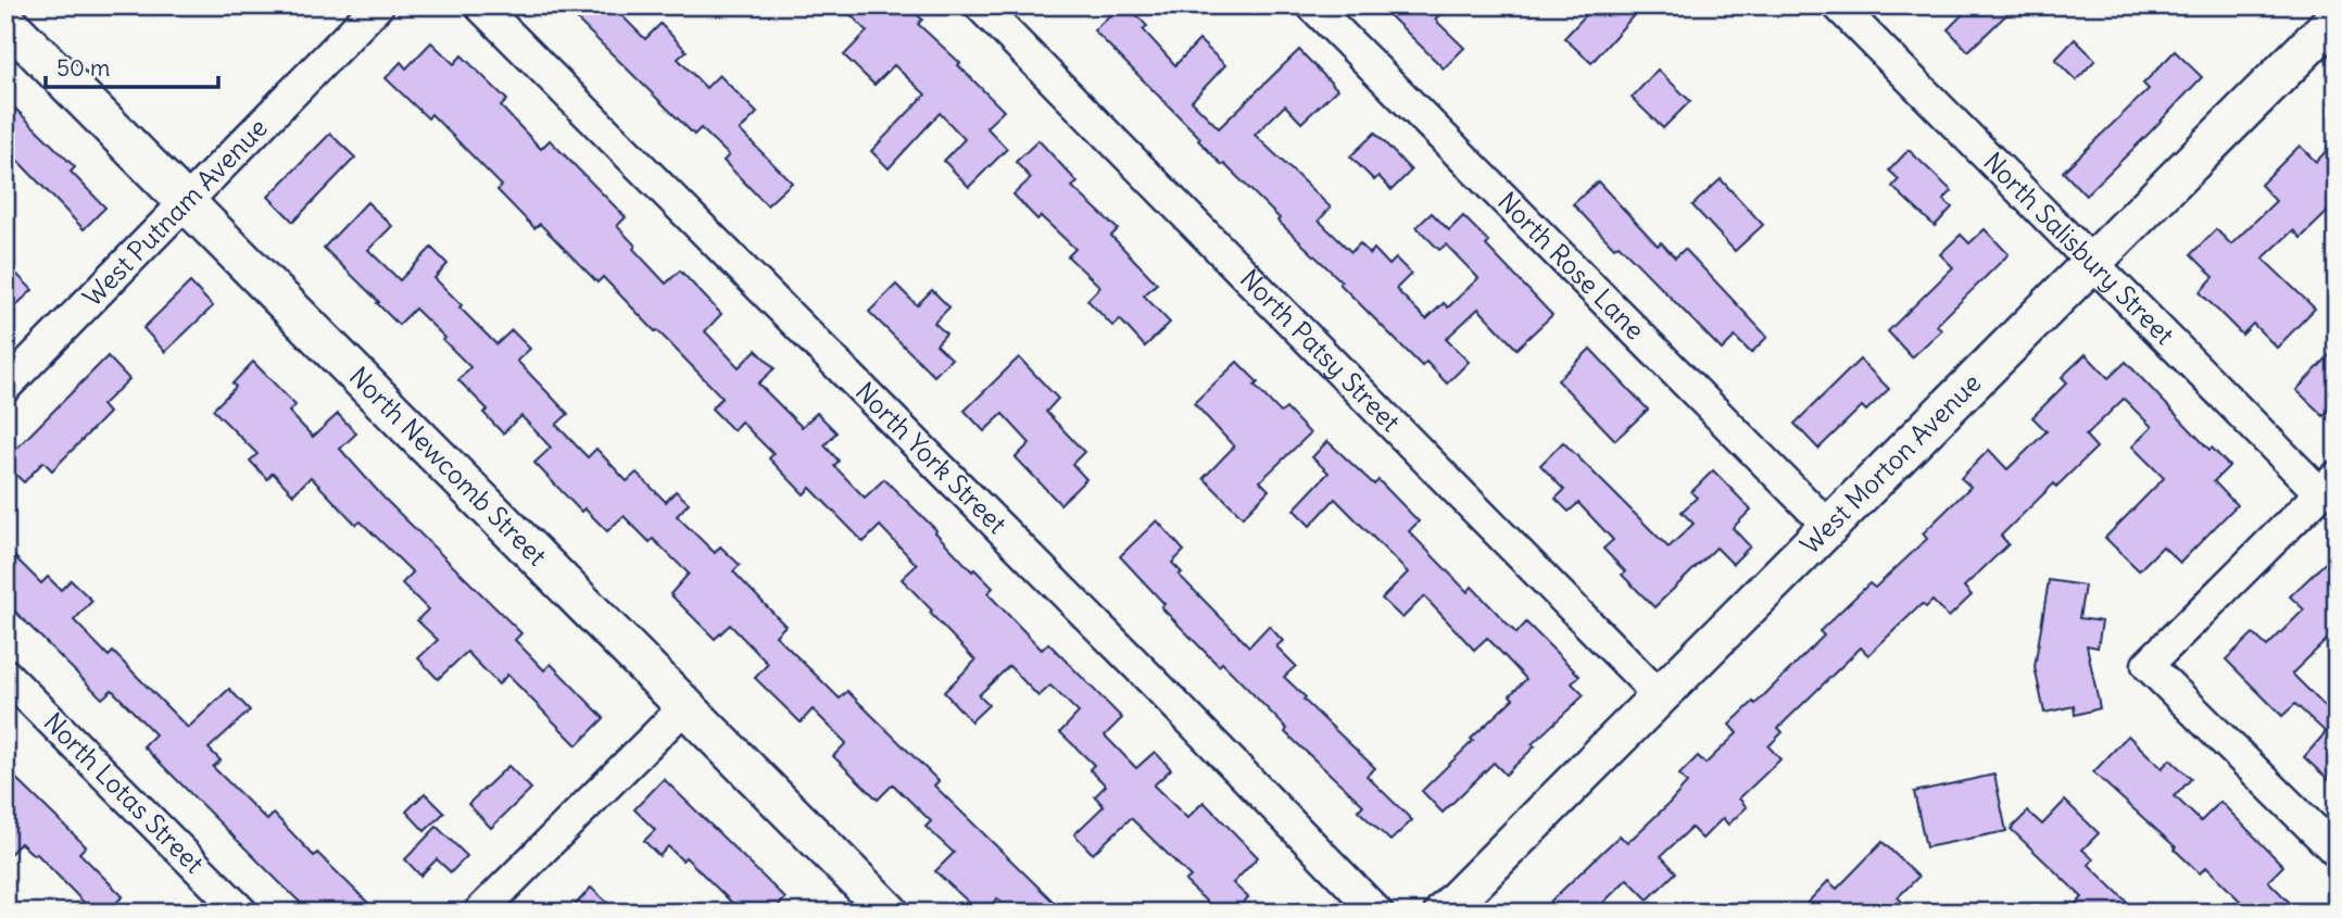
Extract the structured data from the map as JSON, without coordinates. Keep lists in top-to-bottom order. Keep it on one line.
{"streets":{"main road":["West Morton Avenue","North Newcomb Street"],"street":["West Putnam Avenue","North Salisbury Street","North Rose Lane","North Patsy Street","North York Street","North Lotas Street"]},"crossings":[["West Putnam Avenue","North Newcomb Street"],["North Salisbury Street","West Morton Avenue"],["North Rose Lane","West Morton Avenue"],["North Patsy Street","West Morton Avenue"]],"scale_bar":"50 m"}
